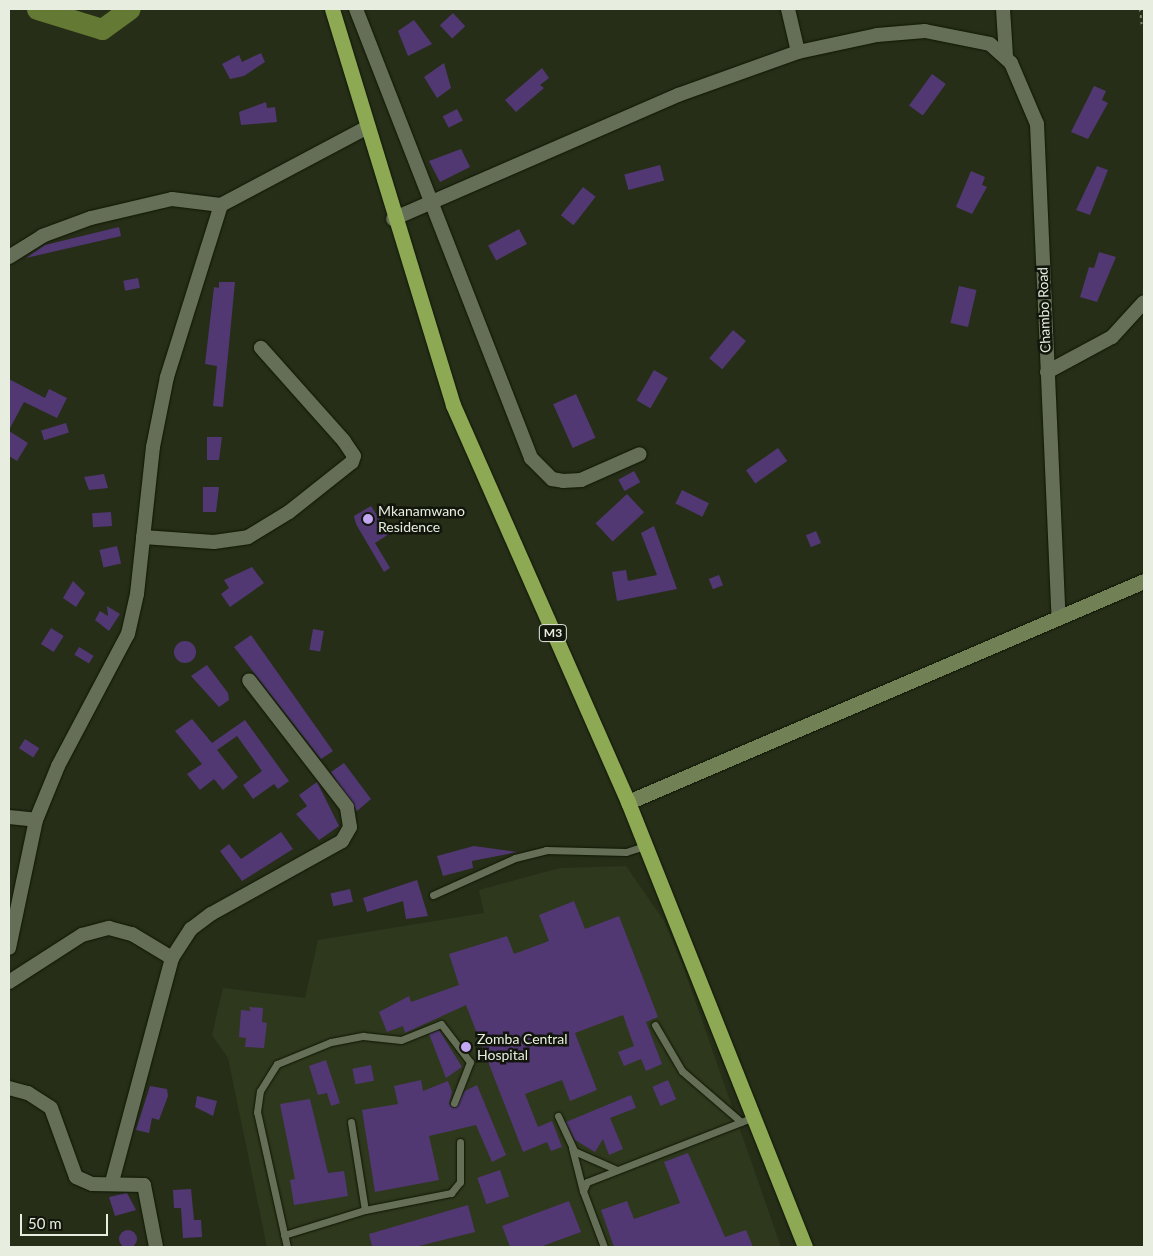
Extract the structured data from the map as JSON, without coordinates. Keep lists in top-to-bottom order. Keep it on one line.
{"streets":{"highway":["M3"],"street":["Chambo Road"]},"places":["Mkanamwano Residence","Zomba Central Hospital"],"scale_bar":"50 m"}
